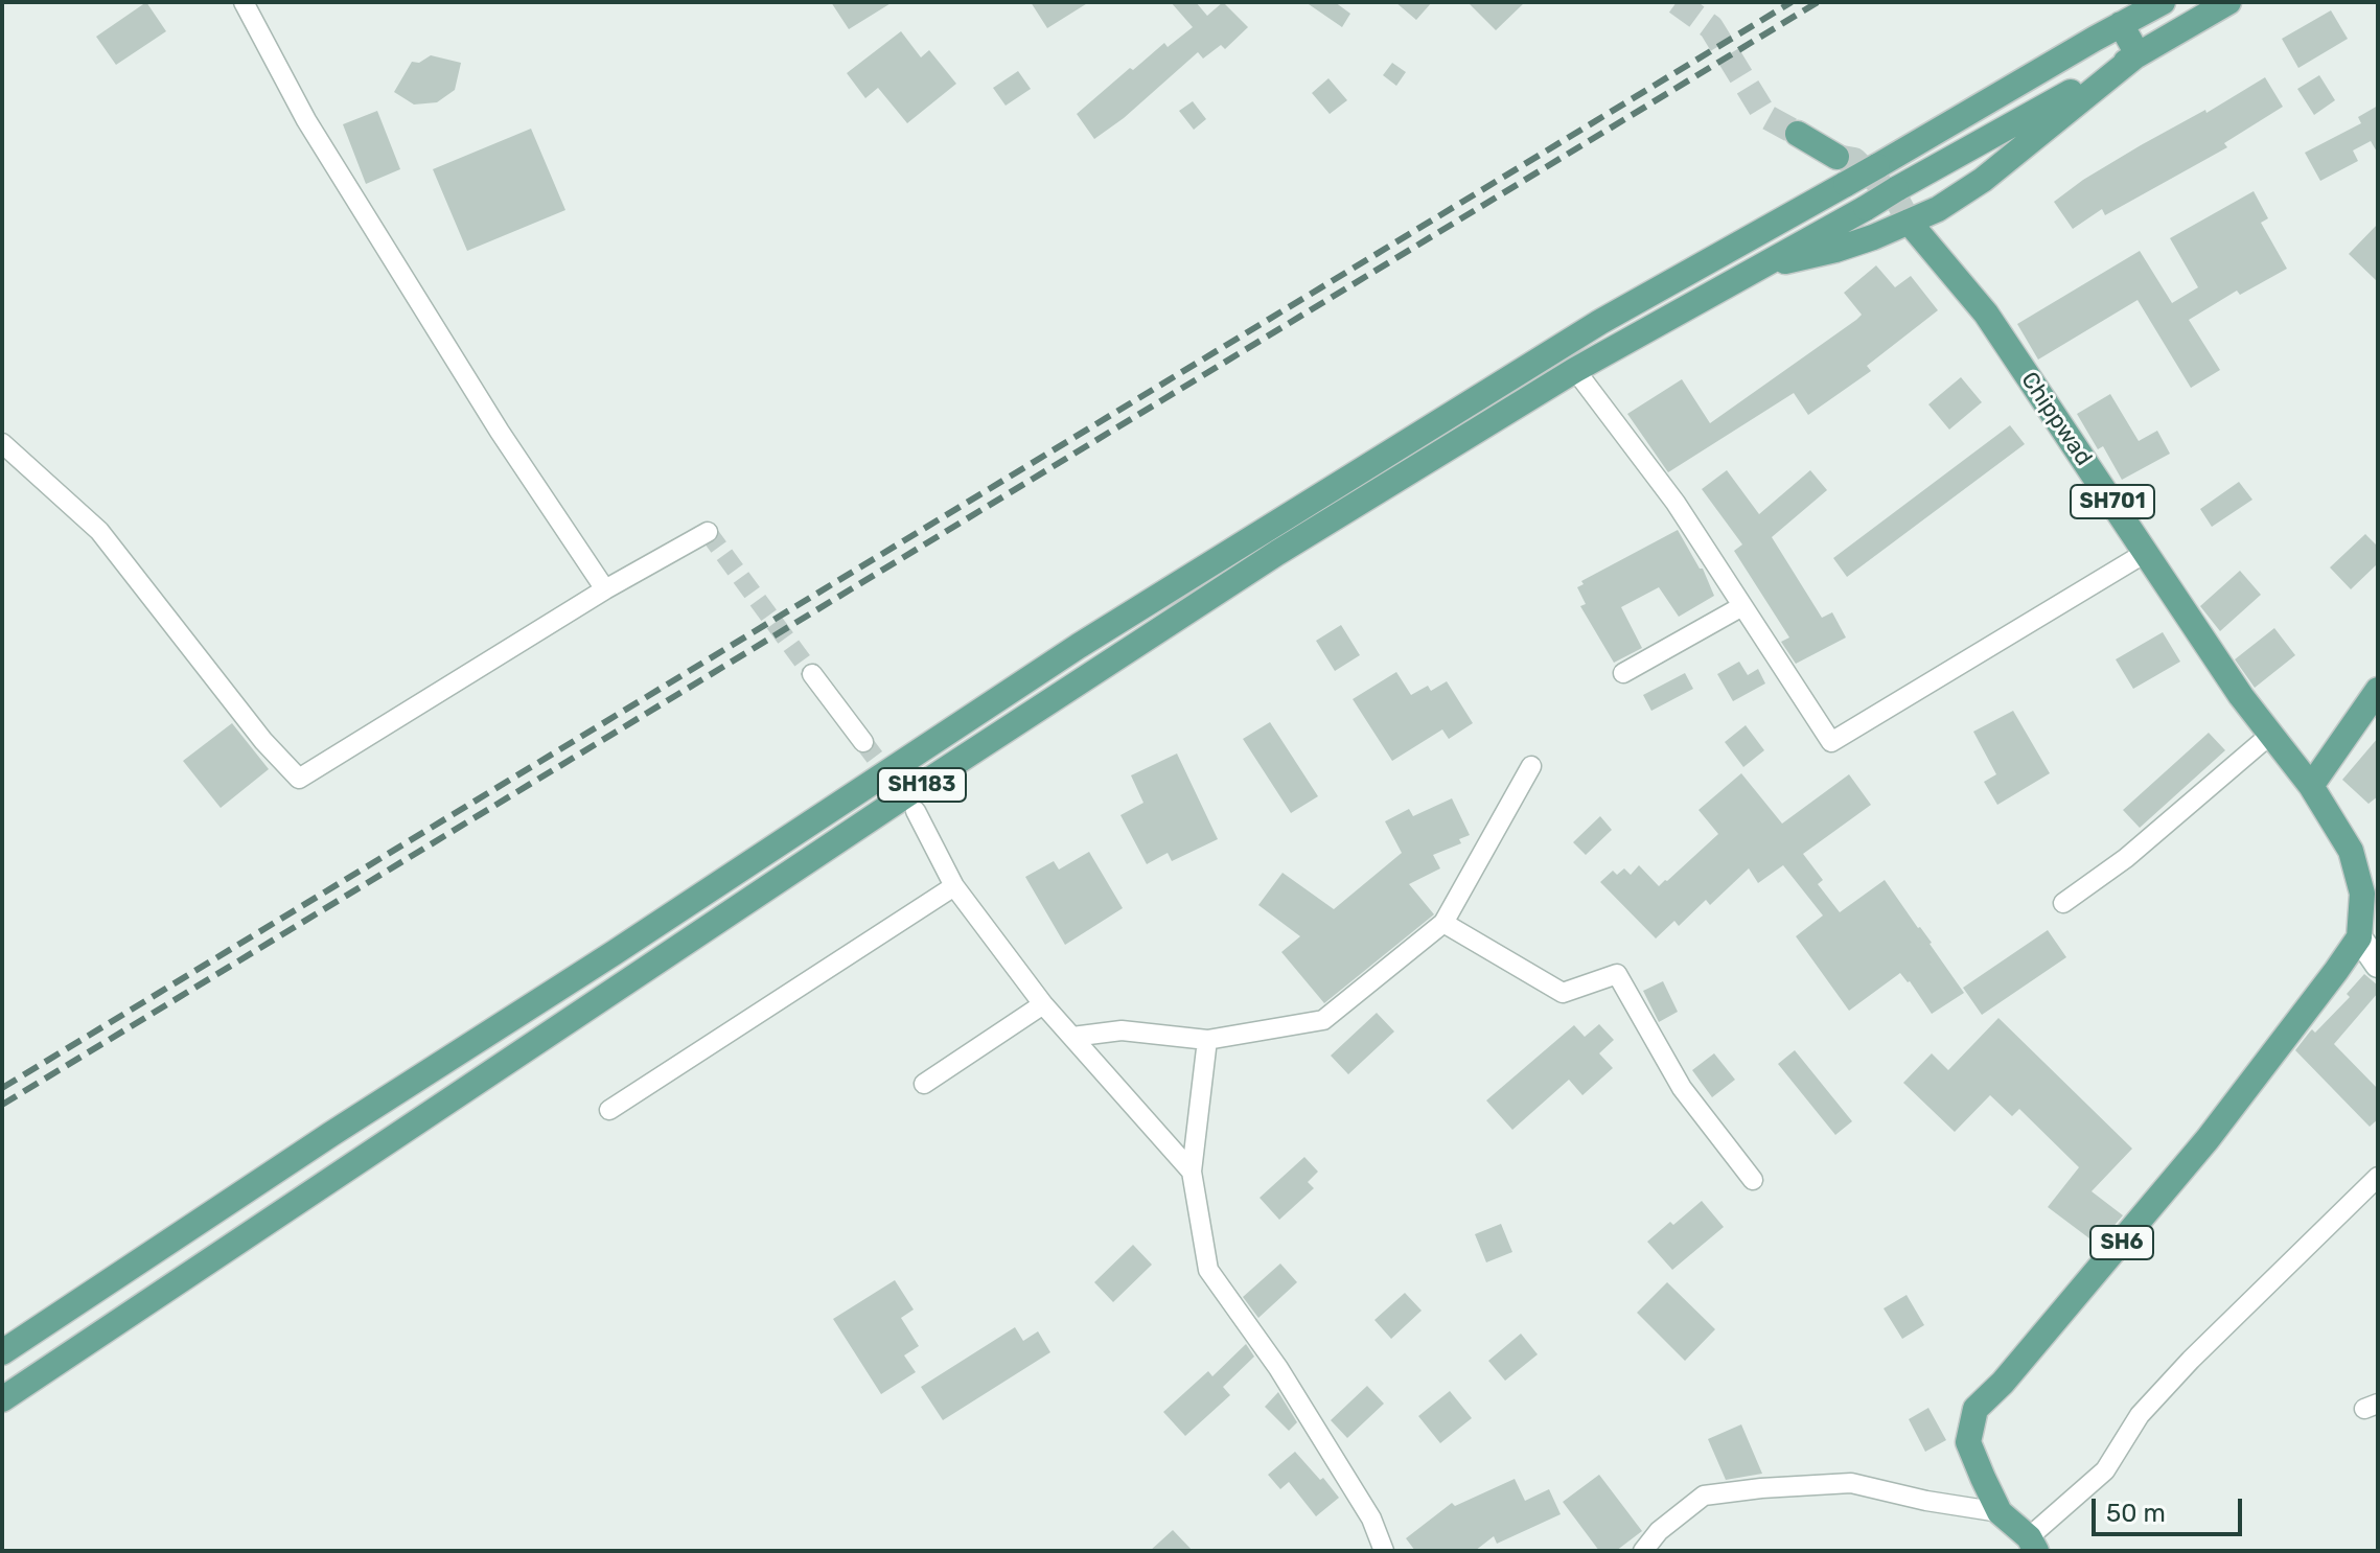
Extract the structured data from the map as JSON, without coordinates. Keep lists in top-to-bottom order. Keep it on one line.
{"streets":{"main road":["Chippwad","SH701","SH183","SH6"]},"crossings":[["Chippwad","SH6"]],"scale_bar":"50 m"}
